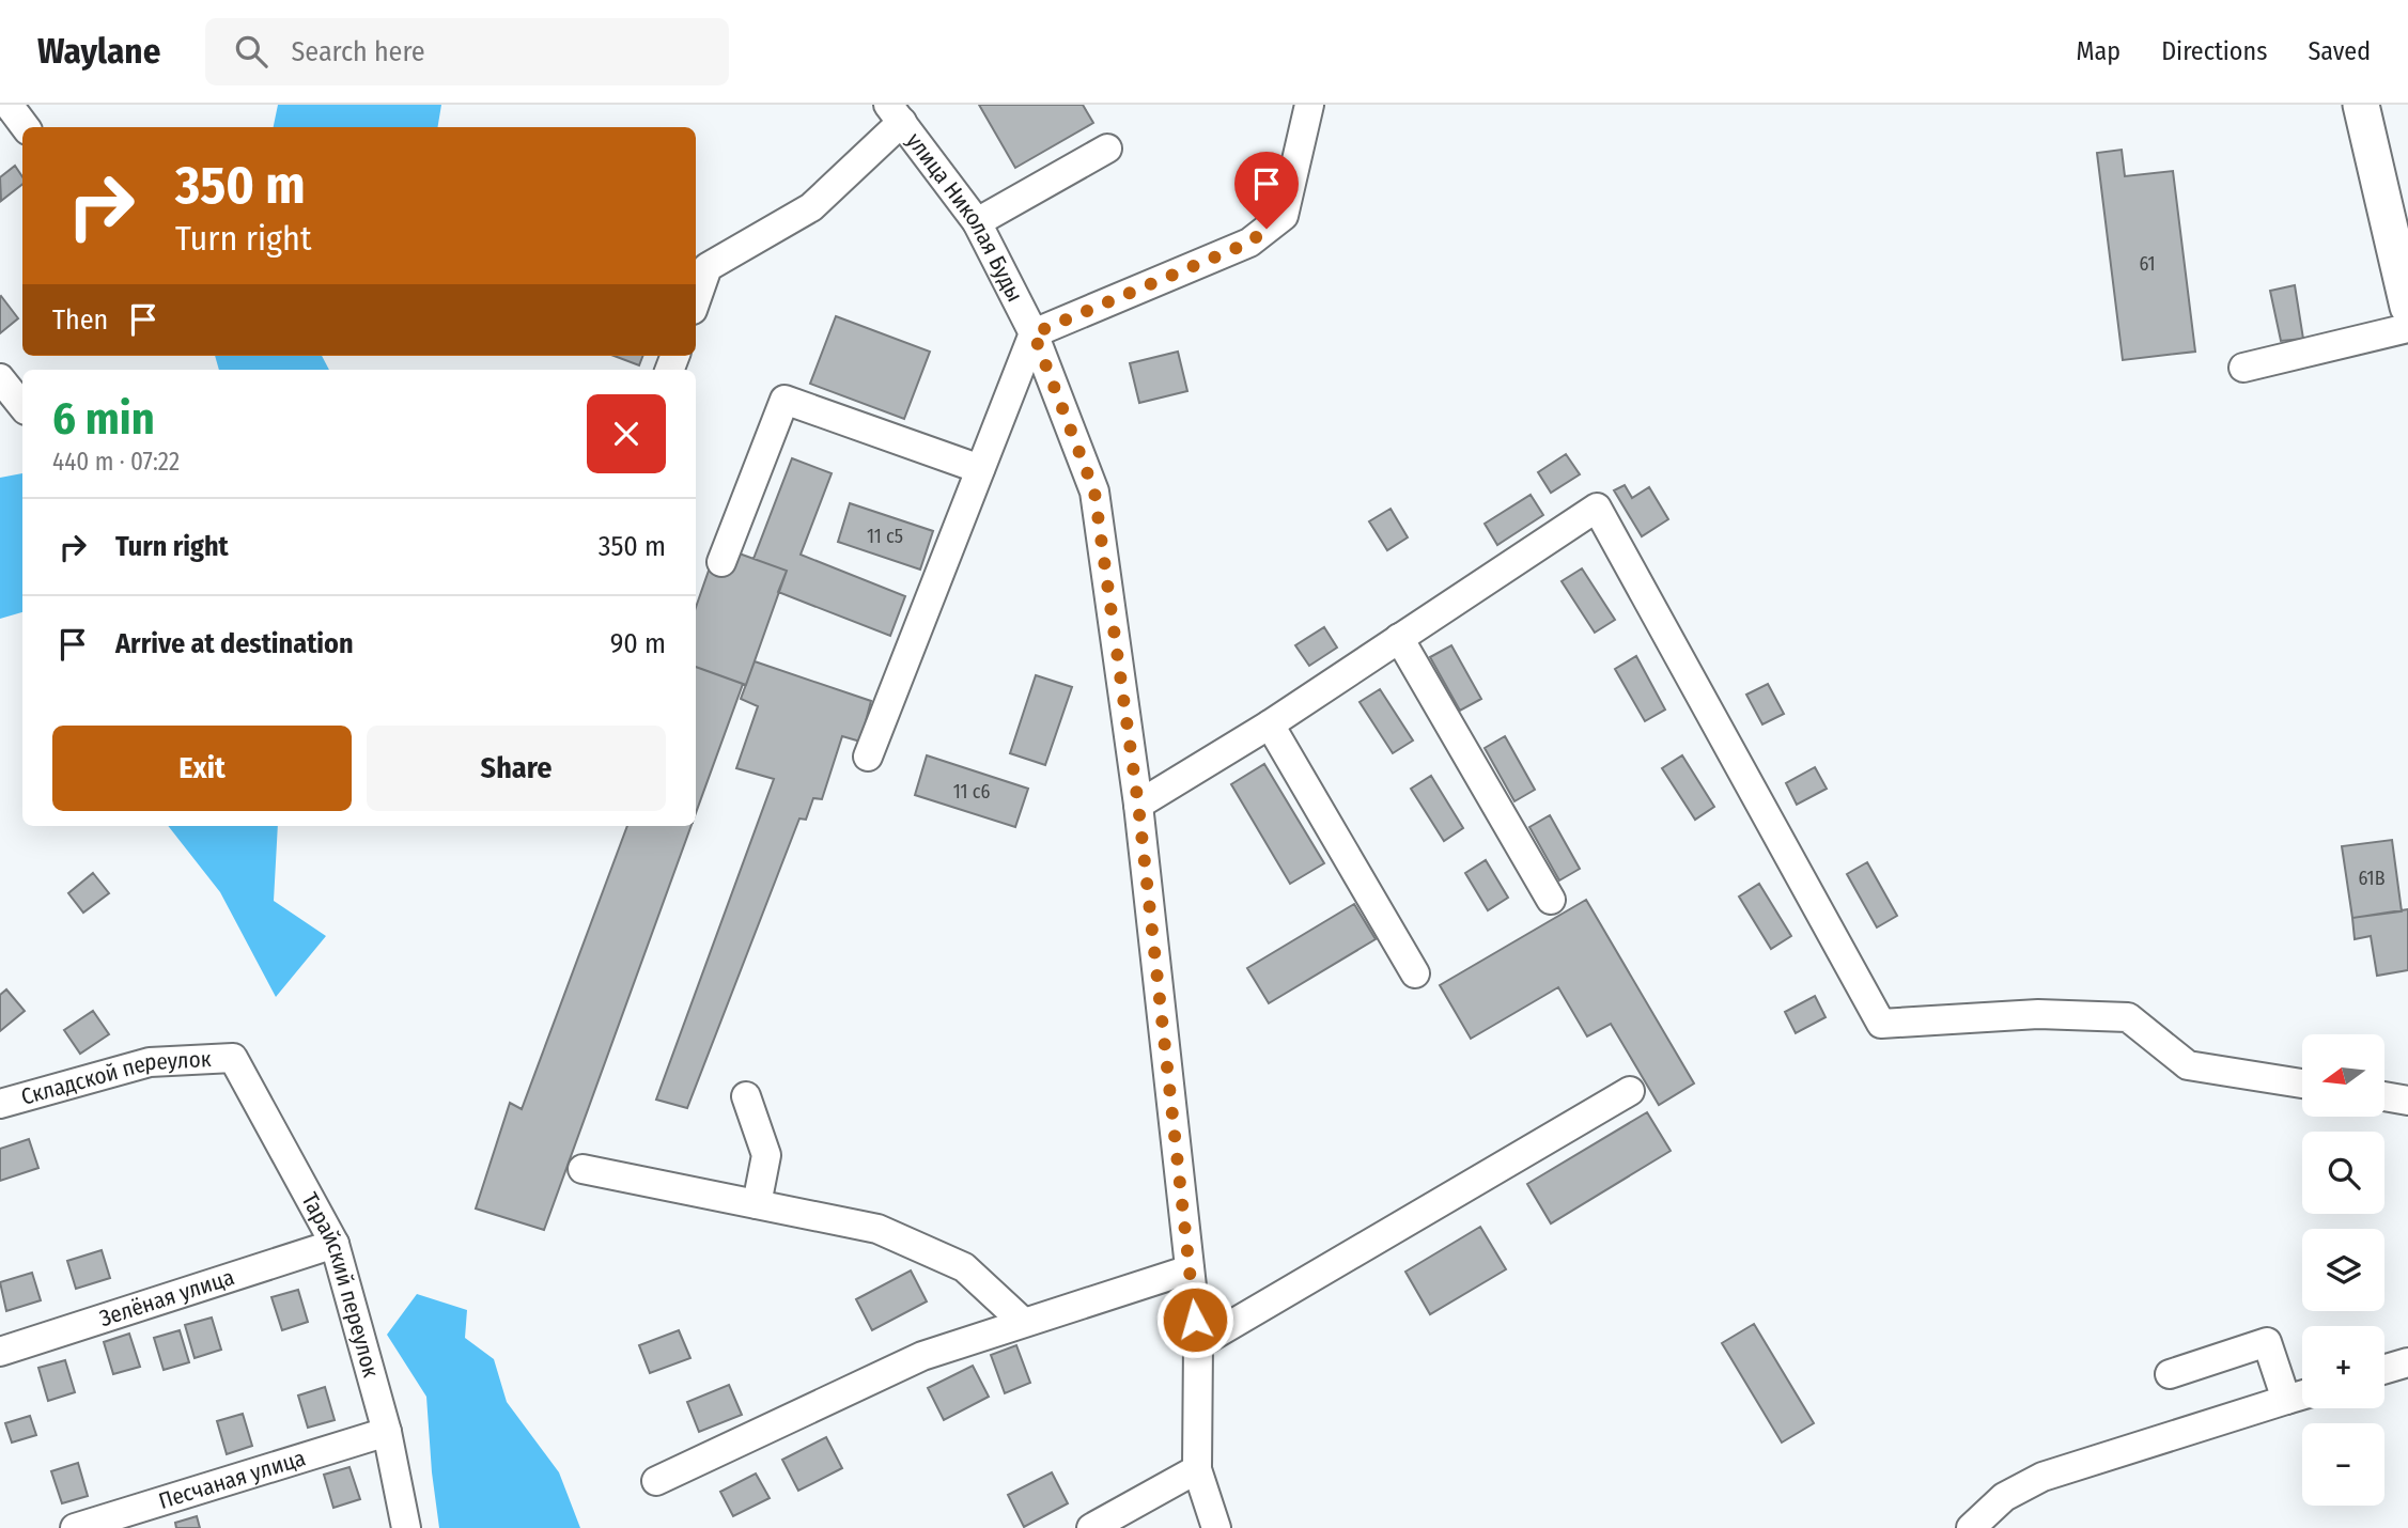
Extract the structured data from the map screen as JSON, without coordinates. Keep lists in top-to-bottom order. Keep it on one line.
{"streets":{"street":["улица Николая Буды","Складской переулок","Тарайский переулок","Зелёная улица","Песчаная улица"]},"crossings":[["Складской переулок","Тарайский переулок"],["Тарайский переулок","Зелёная улица"],["Тарайский переулок","Песчаная улица"]],"house_numbers":["61","11 с5","11 с6","61В"],"north":"left","page":{"header":"Waylane","search":"Search here","nav":["Map","Directions","Saved"],"turn":["350 m","Turn right"],"then":"Then","heading":["6 min","440 m · 07:22"],"list":[{"name":"Turn right","value":"350 m"},{"name":"Arrive at destination","value":"90 m"}],"buttons":["Exit","Share"],"map_buttons":["+","−"]}}
